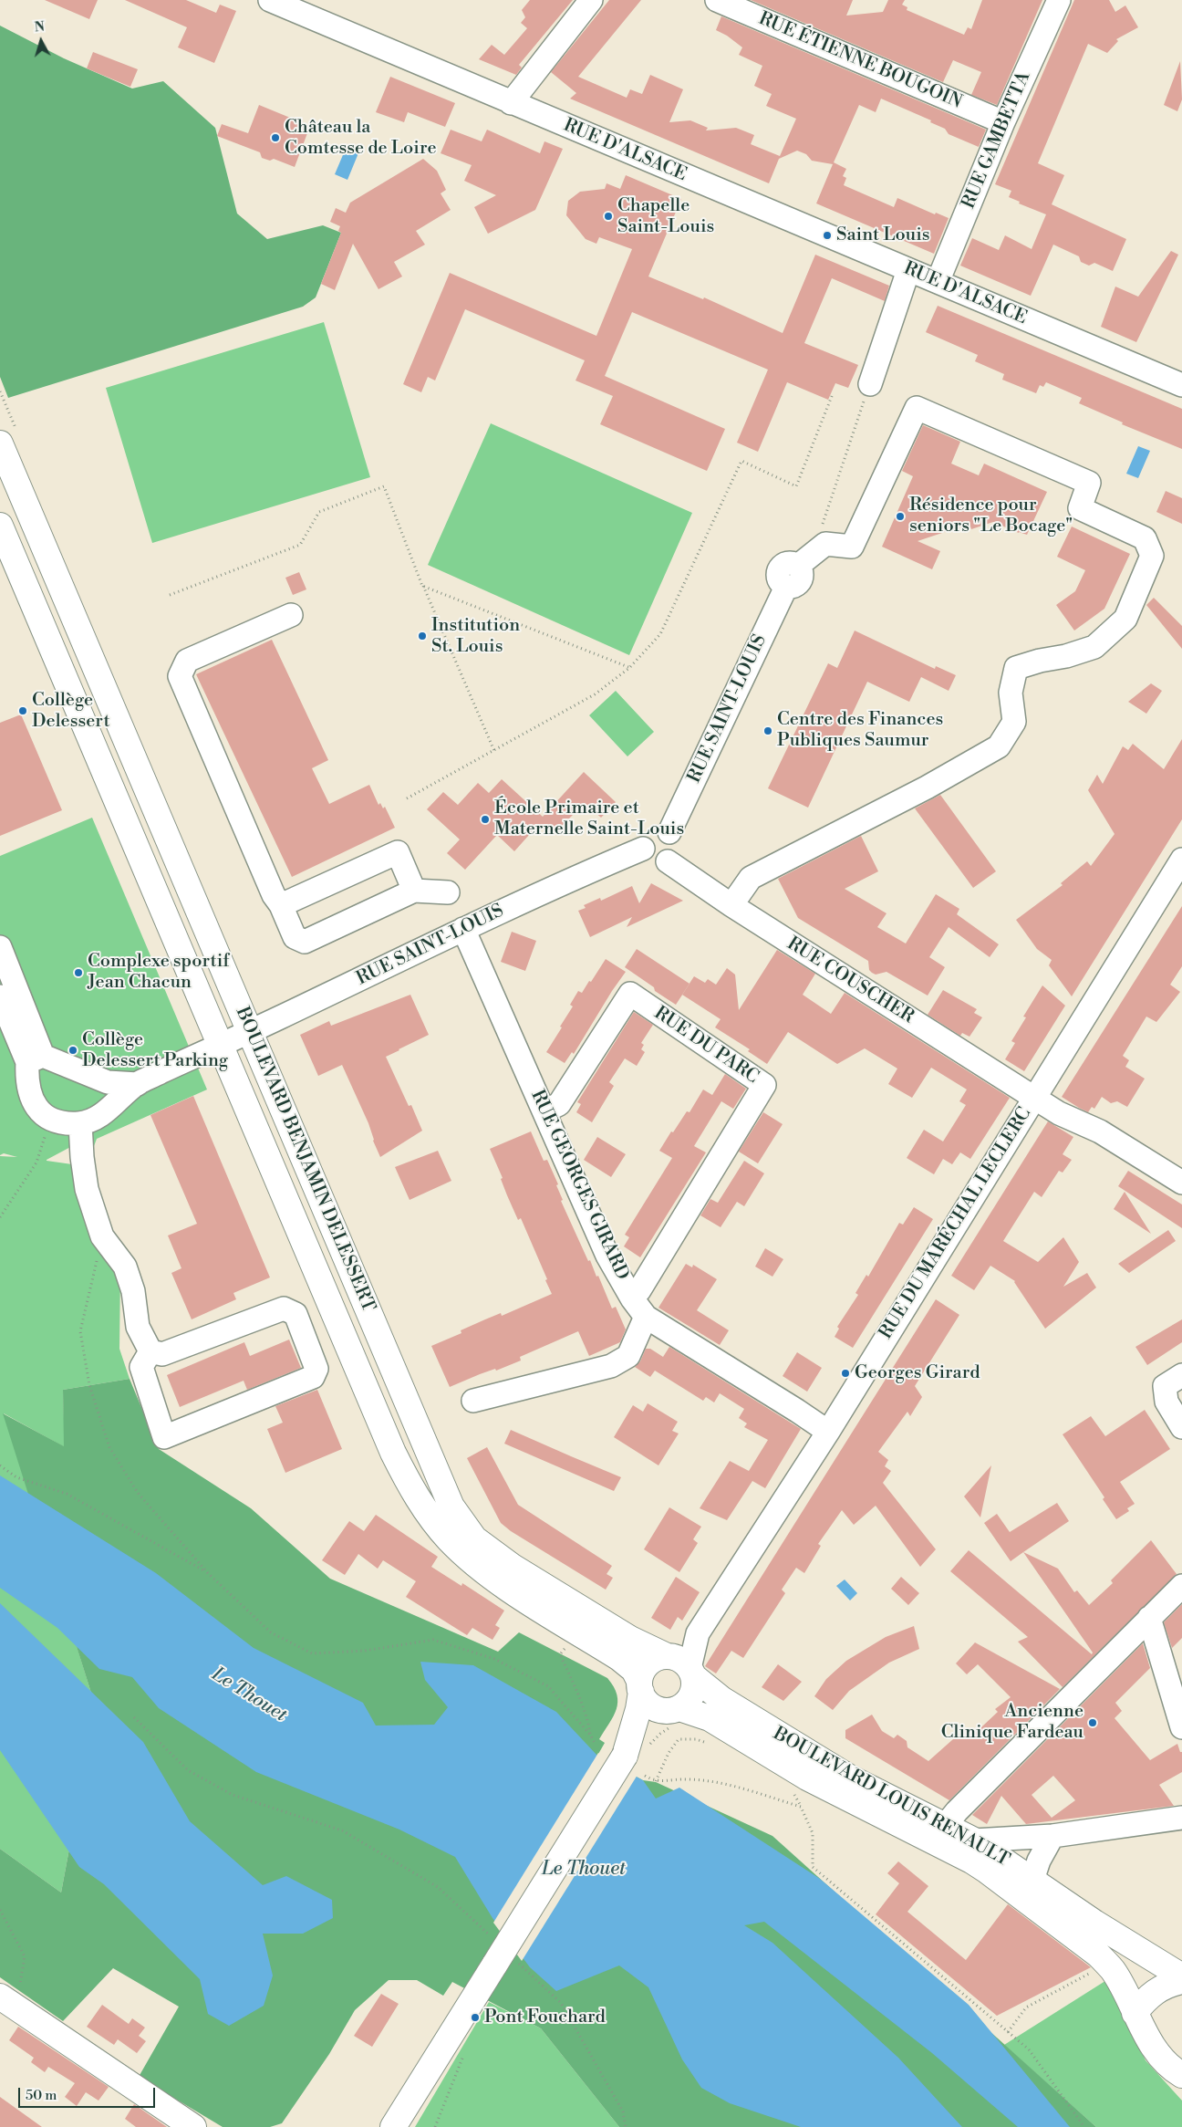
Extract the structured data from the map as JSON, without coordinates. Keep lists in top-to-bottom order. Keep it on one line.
{"streets":{"main road":["BOULEVARD BENJAMIN DELESSERT","BOULEVARD LOUIS RENAULT"],"street":["RUE ÉTIENNE BOUGOIN","RUE GAMBETTA","RUE D'ALSACE","RUE SAINT-LOUIS","RUE COUSCHER","RUE DU PARC","RUE GEORGES GIRARD","RUE DU MARÉCHAL LECLERC"]},"crossings":[["RUE ÉTIENNE BOUGOIN","RUE GAMBETTA"],["RUE GAMBETTA","RUE D'ALSACE"],["RUE SAINT-LOUIS","RUE COUSCHER"],["RUE SAINT-LOUIS","BOULEVARD BENJAMIN DELESSERT"],["RUE SAINT-LOUIS","RUE GEORGES GIRARD"],["RUE COUSCHER","RUE DU MARÉCHAL LECLERC"],["RUE DU PARC","RUE GEORGES GIRARD"],["BOULEVARD BENJAMIN DELESSERT","RUE DU MARÉCHAL LECLERC"],["BOULEVARD BENJAMIN DELESSERT","BOULEVARD LOUIS RENAULT"],["RUE GEORGES GIRARD","RUE DU MARÉCHAL LECLERC"],["RUE DU MARÉCHAL LECLERC","BOULEVARD LOUIS RENAULT"]],"water":["Le Thouet"],"places":["Château la Comtesse de Loire","Chapelle Saint-Louis","Saint Louis","Résidence pour seniors \"Le Bocage\"","Institution St. Louis","Collège Delessert","Centre des Finances Publiques Saumur","École Primaire et Maternelle Saint-Louis","Complexe sportif Jean Chacun","Collège Delessert Parking","Georges Girard","Ancienne Clinique Fardeau","Pont Fouchard"],"scale_bar":"50 m","north":"top"}
